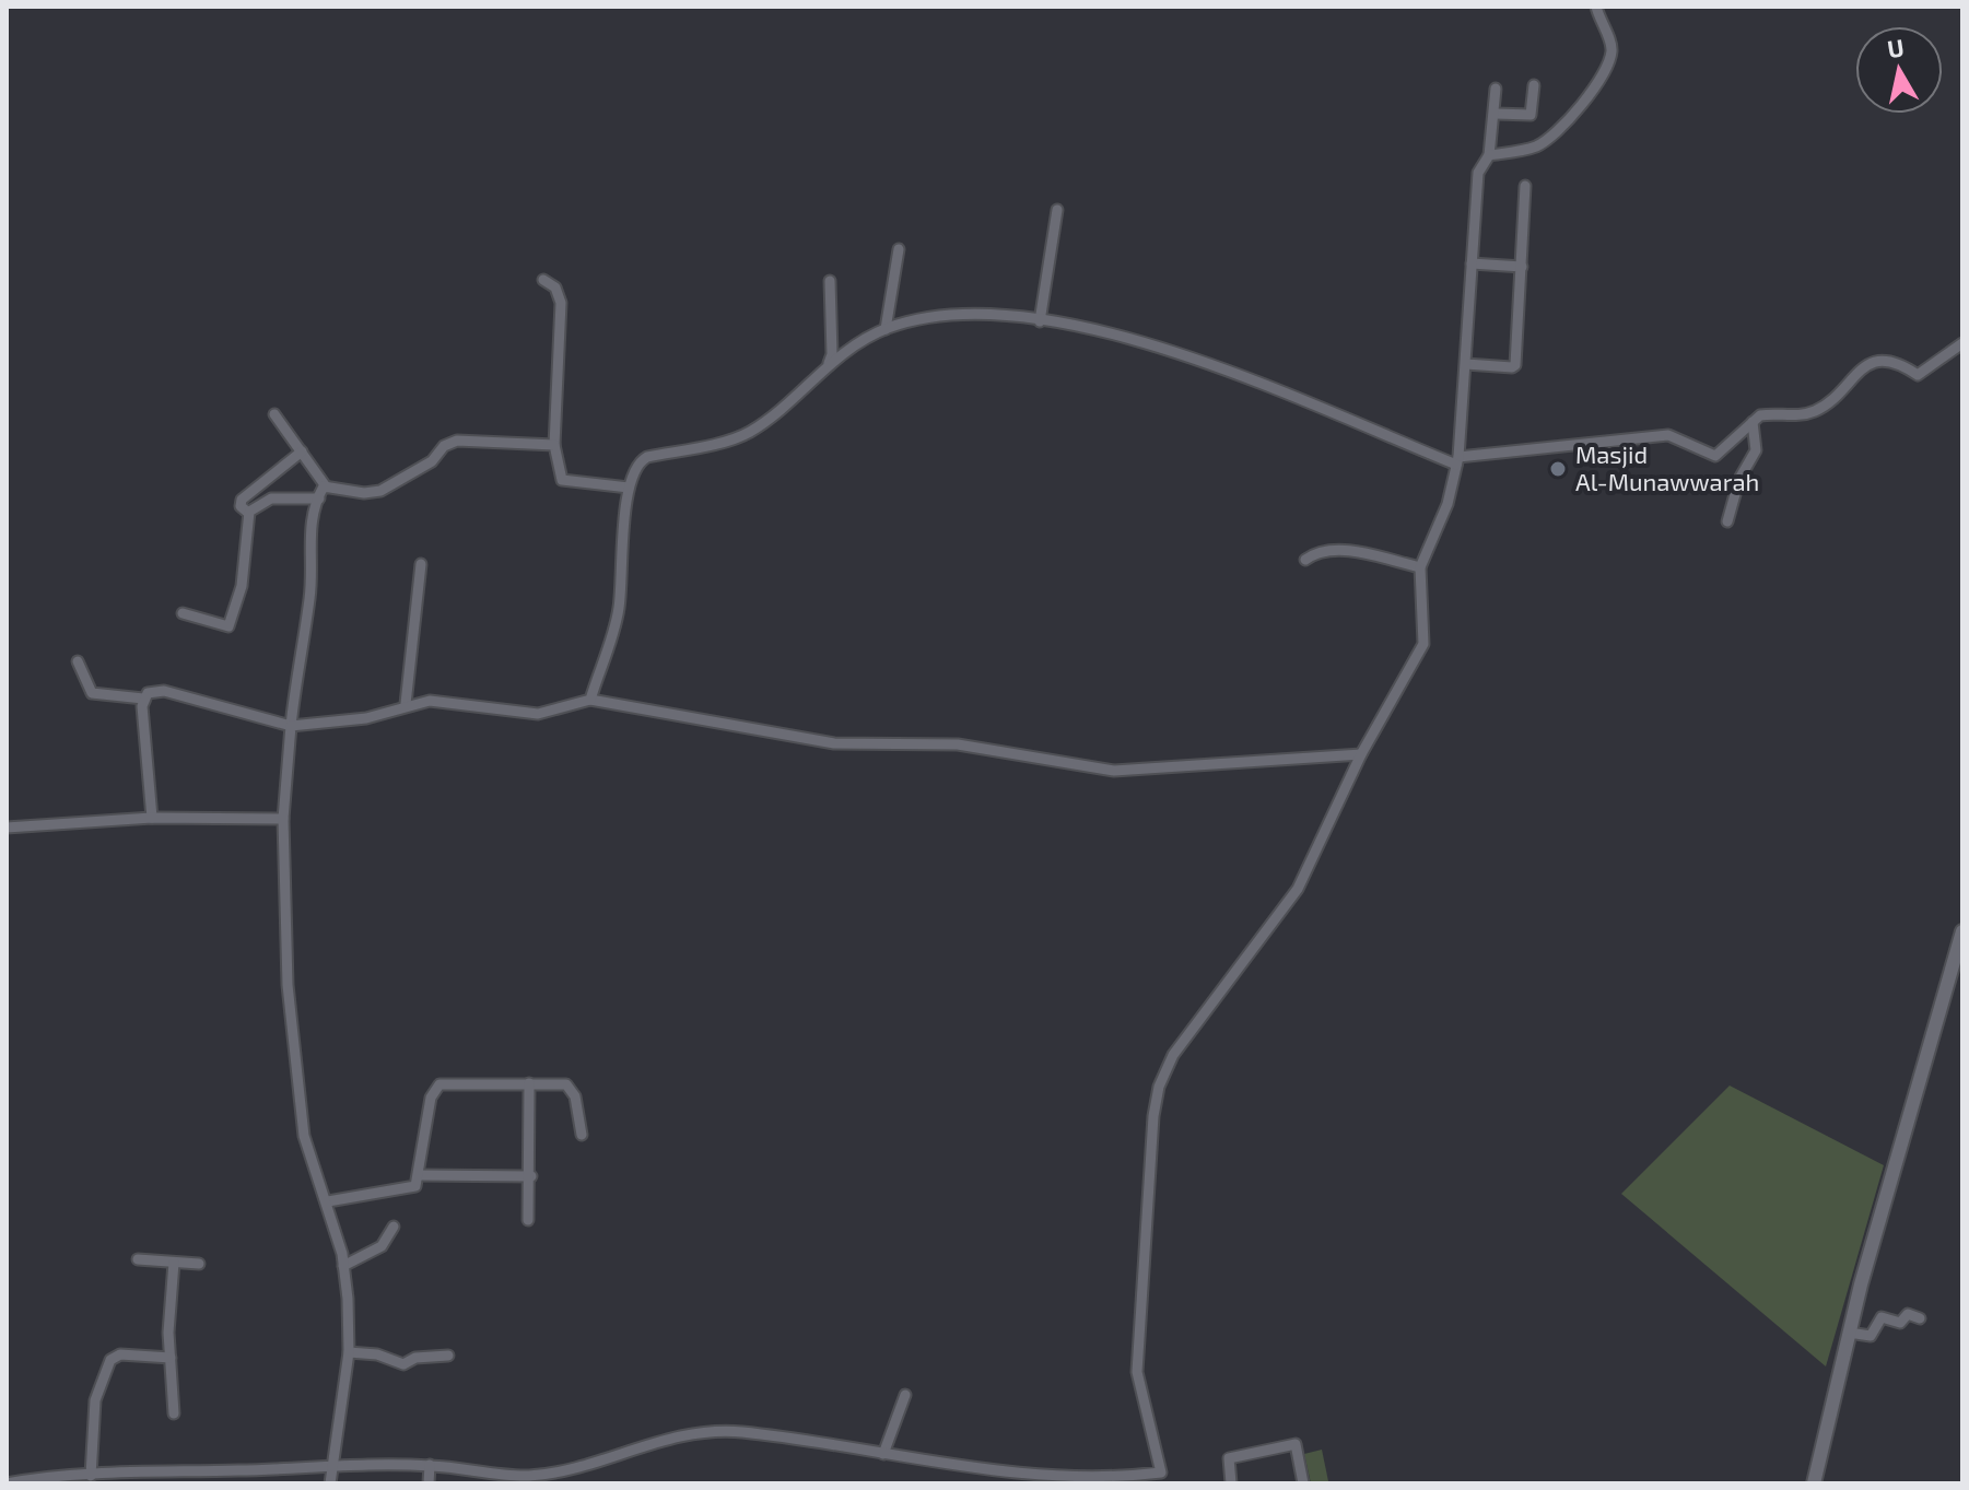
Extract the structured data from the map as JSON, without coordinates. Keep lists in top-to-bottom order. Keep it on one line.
{"places":["Masjid Al-Munawwarah"],"north":"top"}
